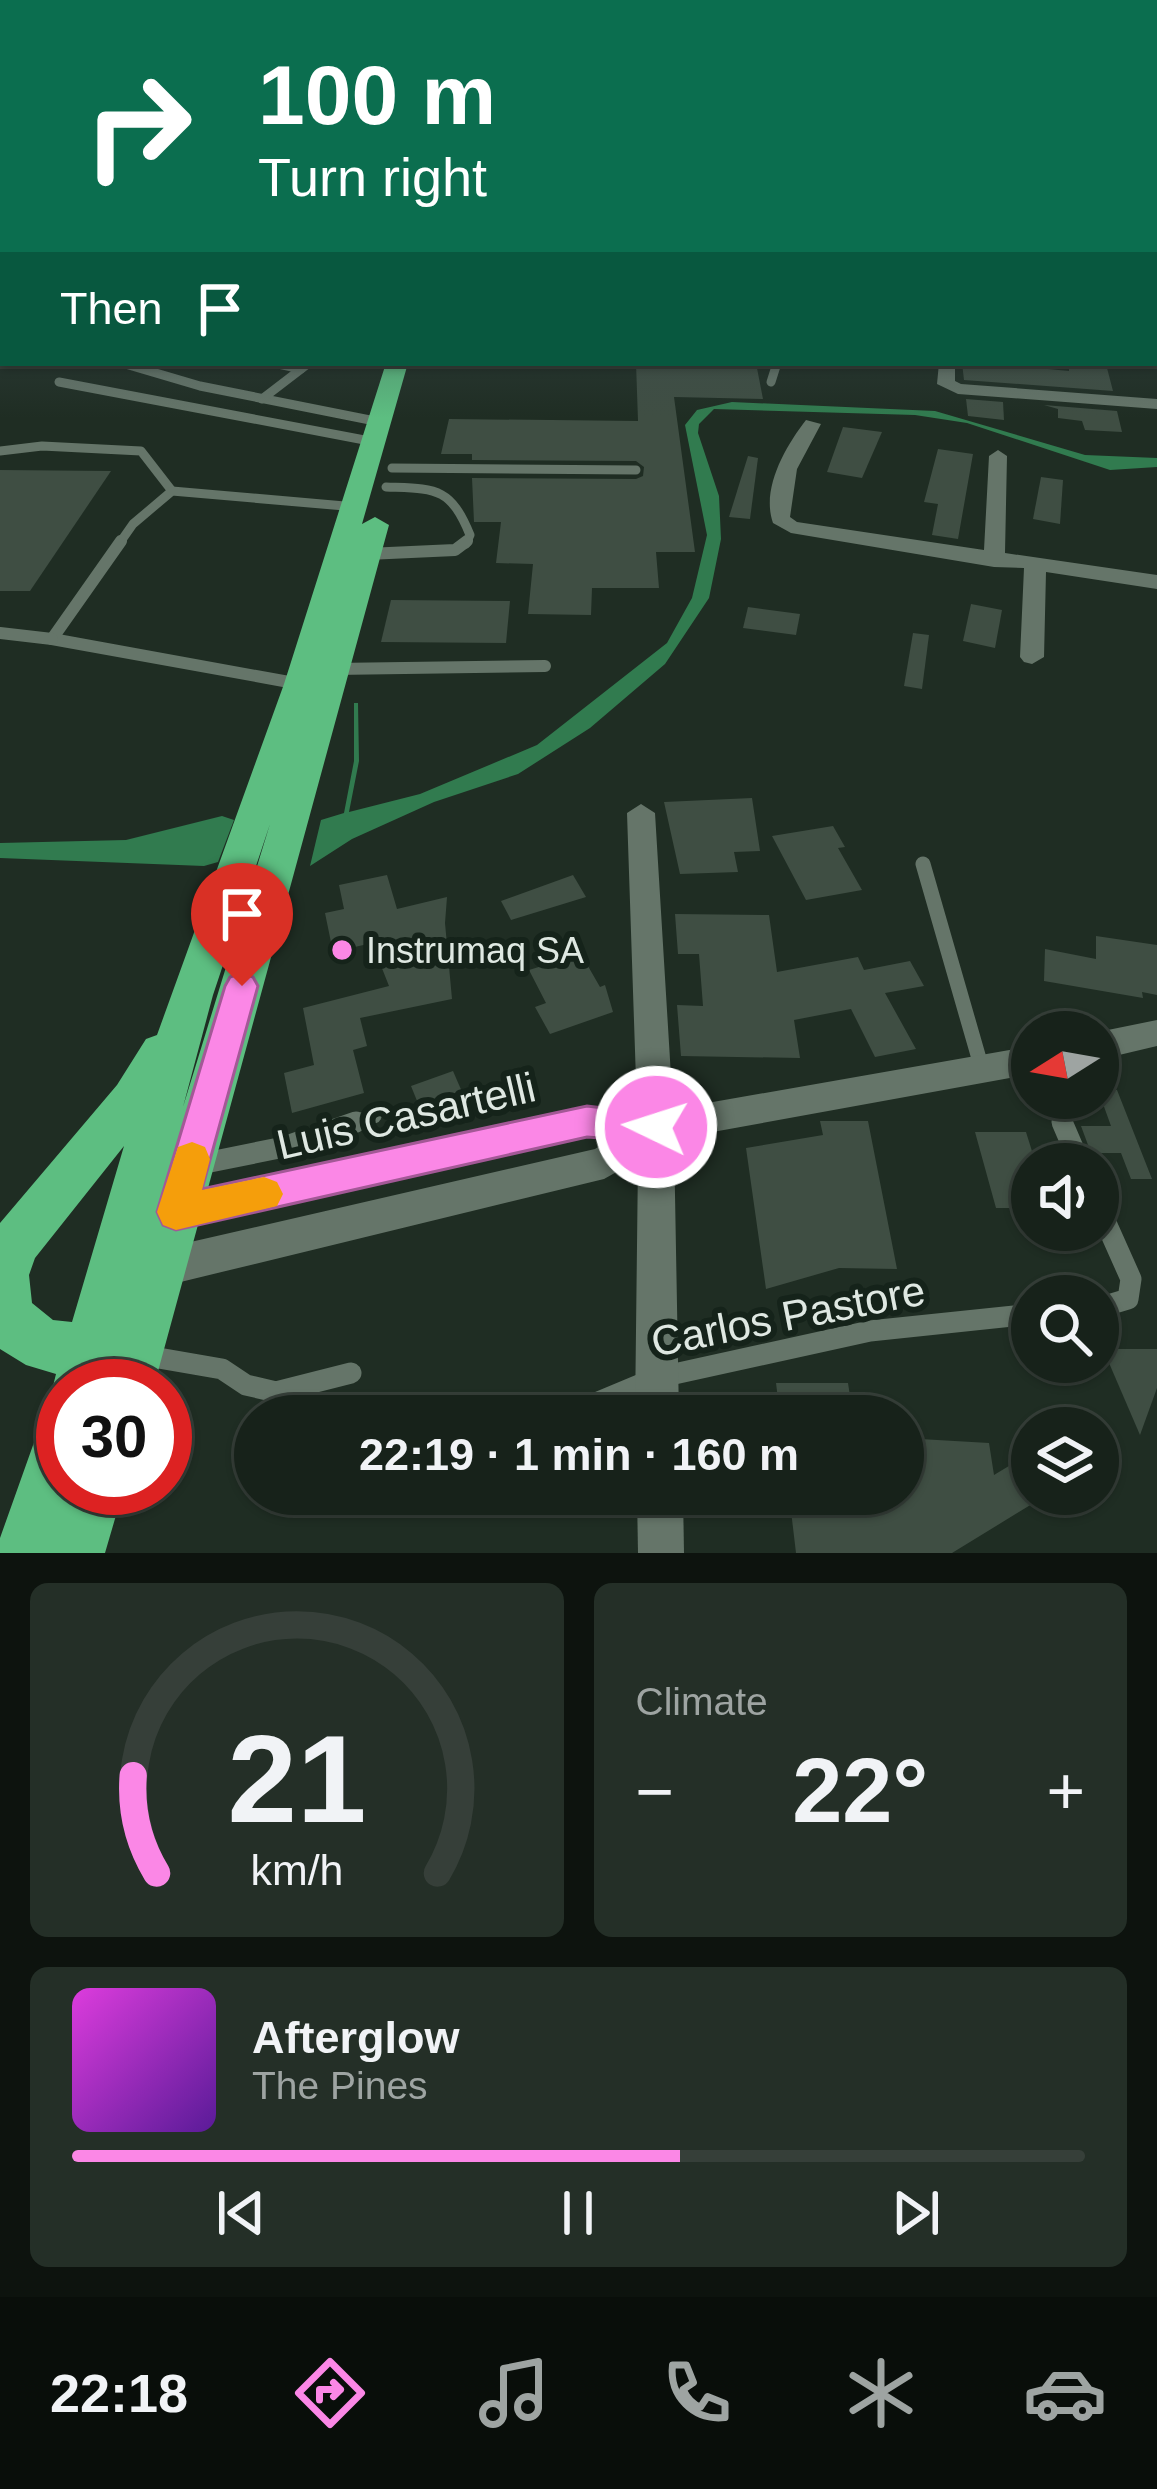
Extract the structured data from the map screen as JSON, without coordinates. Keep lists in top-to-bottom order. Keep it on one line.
{"streets":{"street":["Luis Casartelli"],"lane":["Carlos Pastore"]},"places":["Instrumaq SA"],"north":"left","page":{"turn":["100 m","Turn right"],"then":"Then","limit":"30","trip":"22:19 · 1 min · 160 m","tile":"Climate","heat":["−","22°","+"],"song":["Afterglow","The Pines"],"tabs":"22:18","gauge":["21","km/h"]}}
